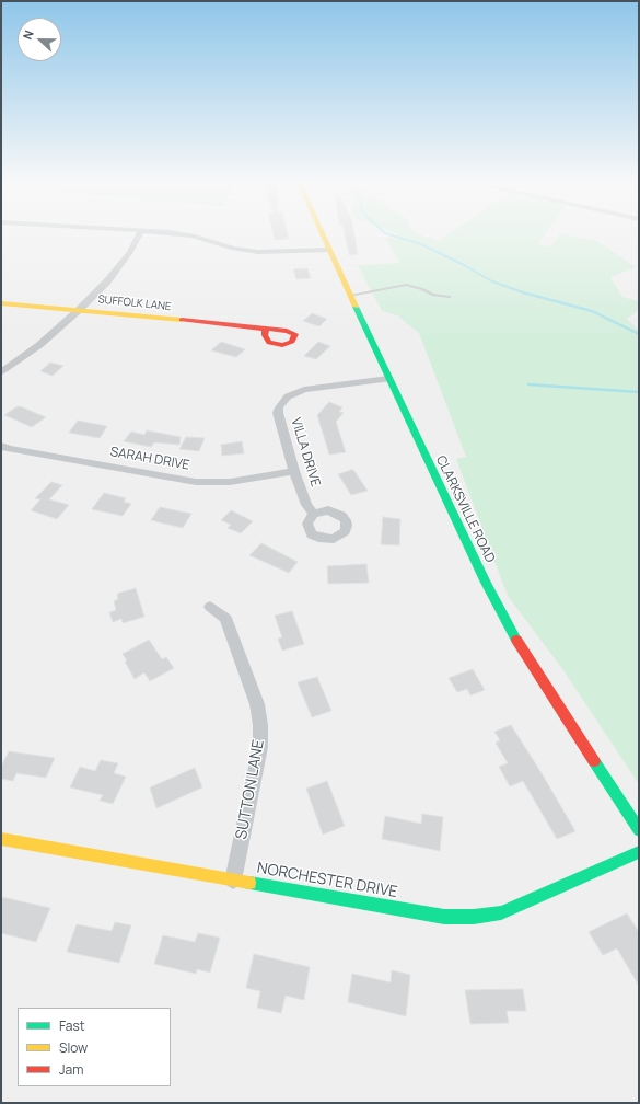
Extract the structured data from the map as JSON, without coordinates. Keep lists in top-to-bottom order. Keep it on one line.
{"streets":{"street":["SUFFOLK LANE","VILLA DRIVE","SARAH DRIVE","CLARKSVILLE ROAD","SUTTON LANE","NORCHESTER DRIVE"]},"crossings":[["VILLA DRIVE","SARAH DRIVE"],["VILLA DRIVE","CLARKSVILLE ROAD"],["SUTTON LANE","NORCHESTER DRIVE"]],"legend":["Fast","Slow","Jam"],"north":"left"}
